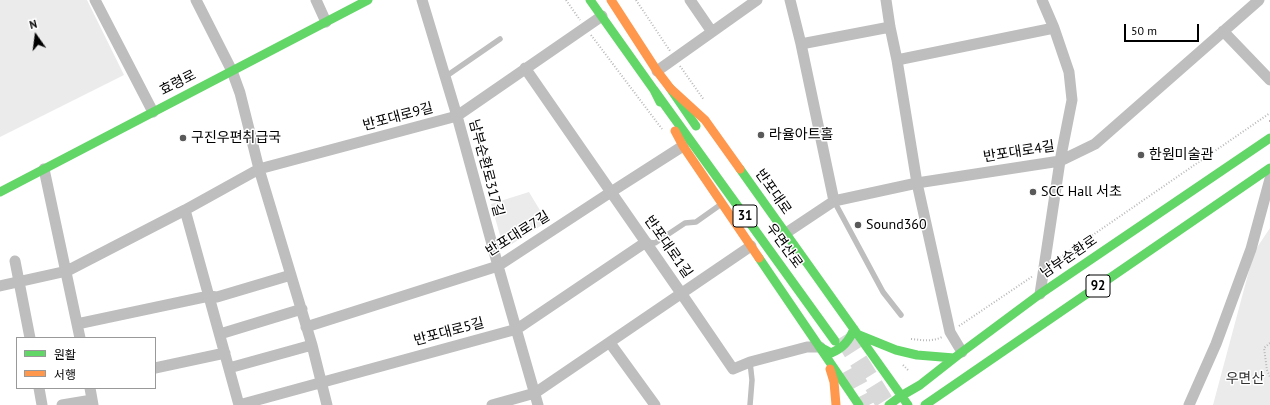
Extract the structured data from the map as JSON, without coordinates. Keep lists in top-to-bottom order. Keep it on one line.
{"streets":{"main road":["효령로","반포대로","31","우면산로","남부순환로","92"],"street":["반포대로9길","반포대로4길","남부순환로317길","반포대로7길","반포대로1길","반포대로5길"]},"crossings":[["반포대로9길","남부순환로317길"],["반포대로9길","반포대로1길"],["반포대로4길","반포대로"],["남부순환로317길","반포대로7길"],["남부순환로317길","반포대로5길"],["반포대로","남부순환로"],["반포대로7길","반포대로1길"],["반포대로1길","반포대로5길"]],"parks":["우면산"],"places":["라율아트홀","구진우편취급국","한원미술관","SCC Hall 서초","Sound360"],"legend":["원활","서행"],"scale_bar":"50 m","north":"top"}
